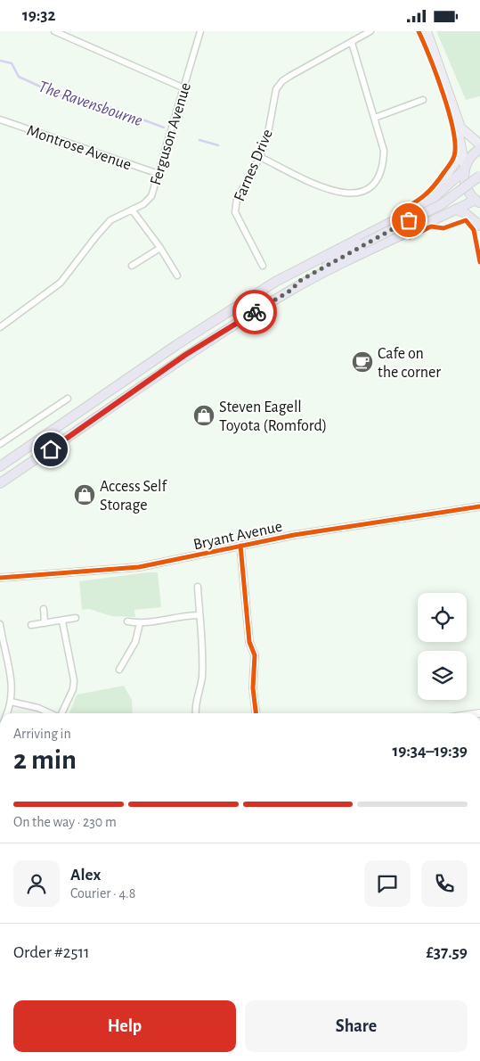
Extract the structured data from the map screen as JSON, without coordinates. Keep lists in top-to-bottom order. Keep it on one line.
{"streets":{"street":["Ferguson Avenue","Montrose Avenue","Farnes Drive","Bryant Avenue"]},"crossings":[["Ferguson Avenue","Montrose Avenue"]],"water":["The Ravensbourne"],"places":{"cafe":["Cafe on the corner"],"shop":["Steven Eagell Toyota (Romford)","Access Self Storage"]},"page":{"status":"19:32","heading":["2 min","Arriving in","19:34–19:39"],"panel":["Alex","Courier · 4.8","Order #2511","£37.59"],"bar":"On the way · 230 m","buttons":["Help","Share"]}}
